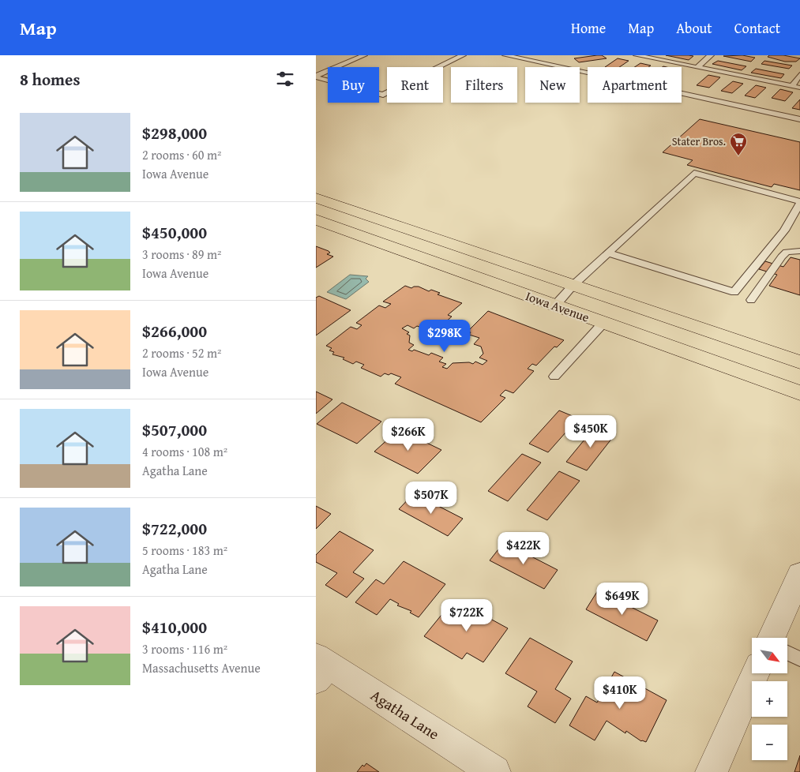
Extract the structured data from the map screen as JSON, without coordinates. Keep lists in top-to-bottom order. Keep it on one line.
{"streets":{"main road":["Iowa Avenue"],"street":["Agatha Lane"]},"places":{"supermarket":["Stater Bros."]},"north":"bottom right","page":{"header":"Map","nav":["Home","Map","About","Contact"],"heading":"8 homes","chip":["Buy","Rent","Filters","New","Apartment"],"list":[{"name":"$298,000","note":"2 rooms · 60 m² · Iowa Avenue"},{"name":"$450,000","note":"3 rooms · 89 m² · Iowa Avenue"},{"name":"$266,000","note":"2 rooms · 52 m² · Iowa Avenue"},{"name":"$507,000","note":"4 rooms · 108 m² · Agatha Lane"},{"name":"$722,000","note":"5 rooms · 183 m² · Agatha Lane"},{"name":"$410,000","note":"3 rooms · 116 m² · Massachusetts Avenue"}],"price":["$298K","$450K","$266K","$507K","$422K","$649K","$722K","$410K"],"map_buttons":["+","−"]}}
